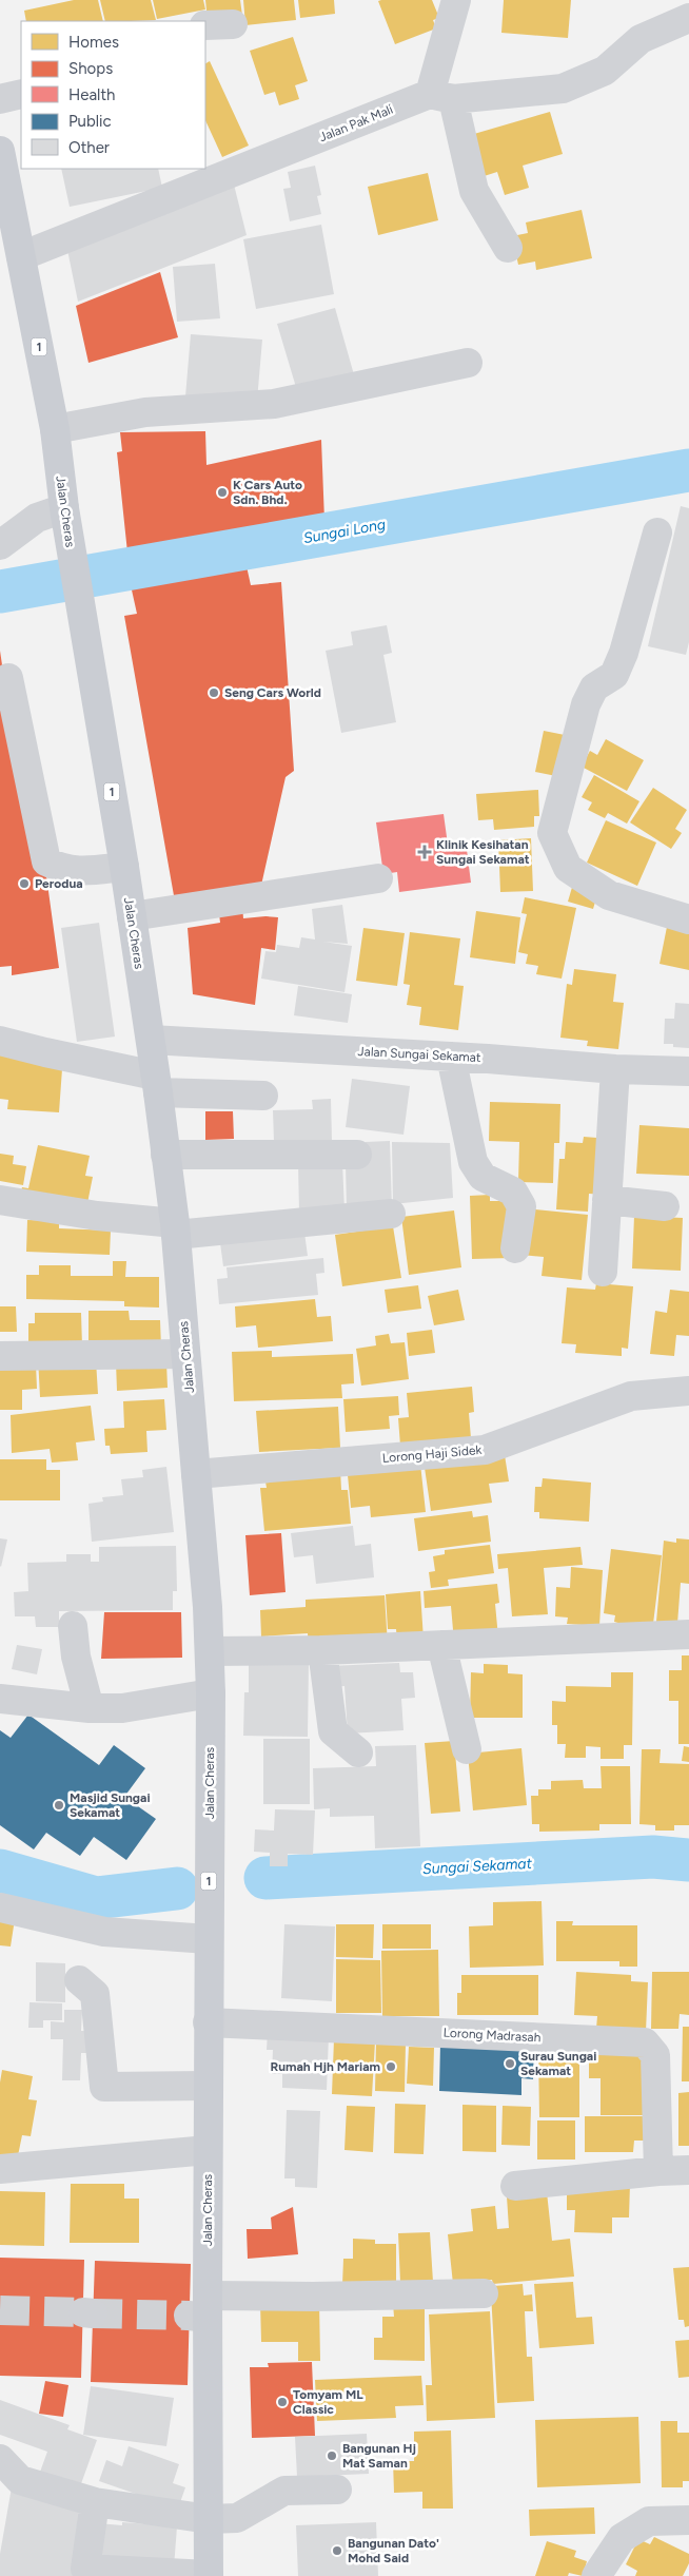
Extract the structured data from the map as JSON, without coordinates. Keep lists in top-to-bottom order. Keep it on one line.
{"streets":{"main road":["1","Jalan Cheras"],"street":["Jalan Pak Mali","Jalan Sungai Sekamat","Lorong Haji Sidek","Lorong Madrasah"]},"crossings":[["Jalan Pak Mali","Jalan Cheras"],["Jalan Cheras","Jalan Sungai Sekamat"],["Jalan Cheras","Lorong Haji Sidek"],["Jalan Cheras","Lorong Madrasah"]],"water":["Sungai Long","Sungai Sekamat"],"places":{"other":["K Cars Auto Sdn. Bhd.","Seng Cars World","Perodua","Masjid Sungai Sekamat","Surau Sungai Sekamat","Rumah Hjh Mariam","Tomyam ML Classic","Bangunan Hj Mat Saman","Bangunan Dato' Mohd Said"],"health":["Klinik Kesihatan Sungai Sekamat"]},"legend":["Homes","Shops","Health","Public","Other"]}
